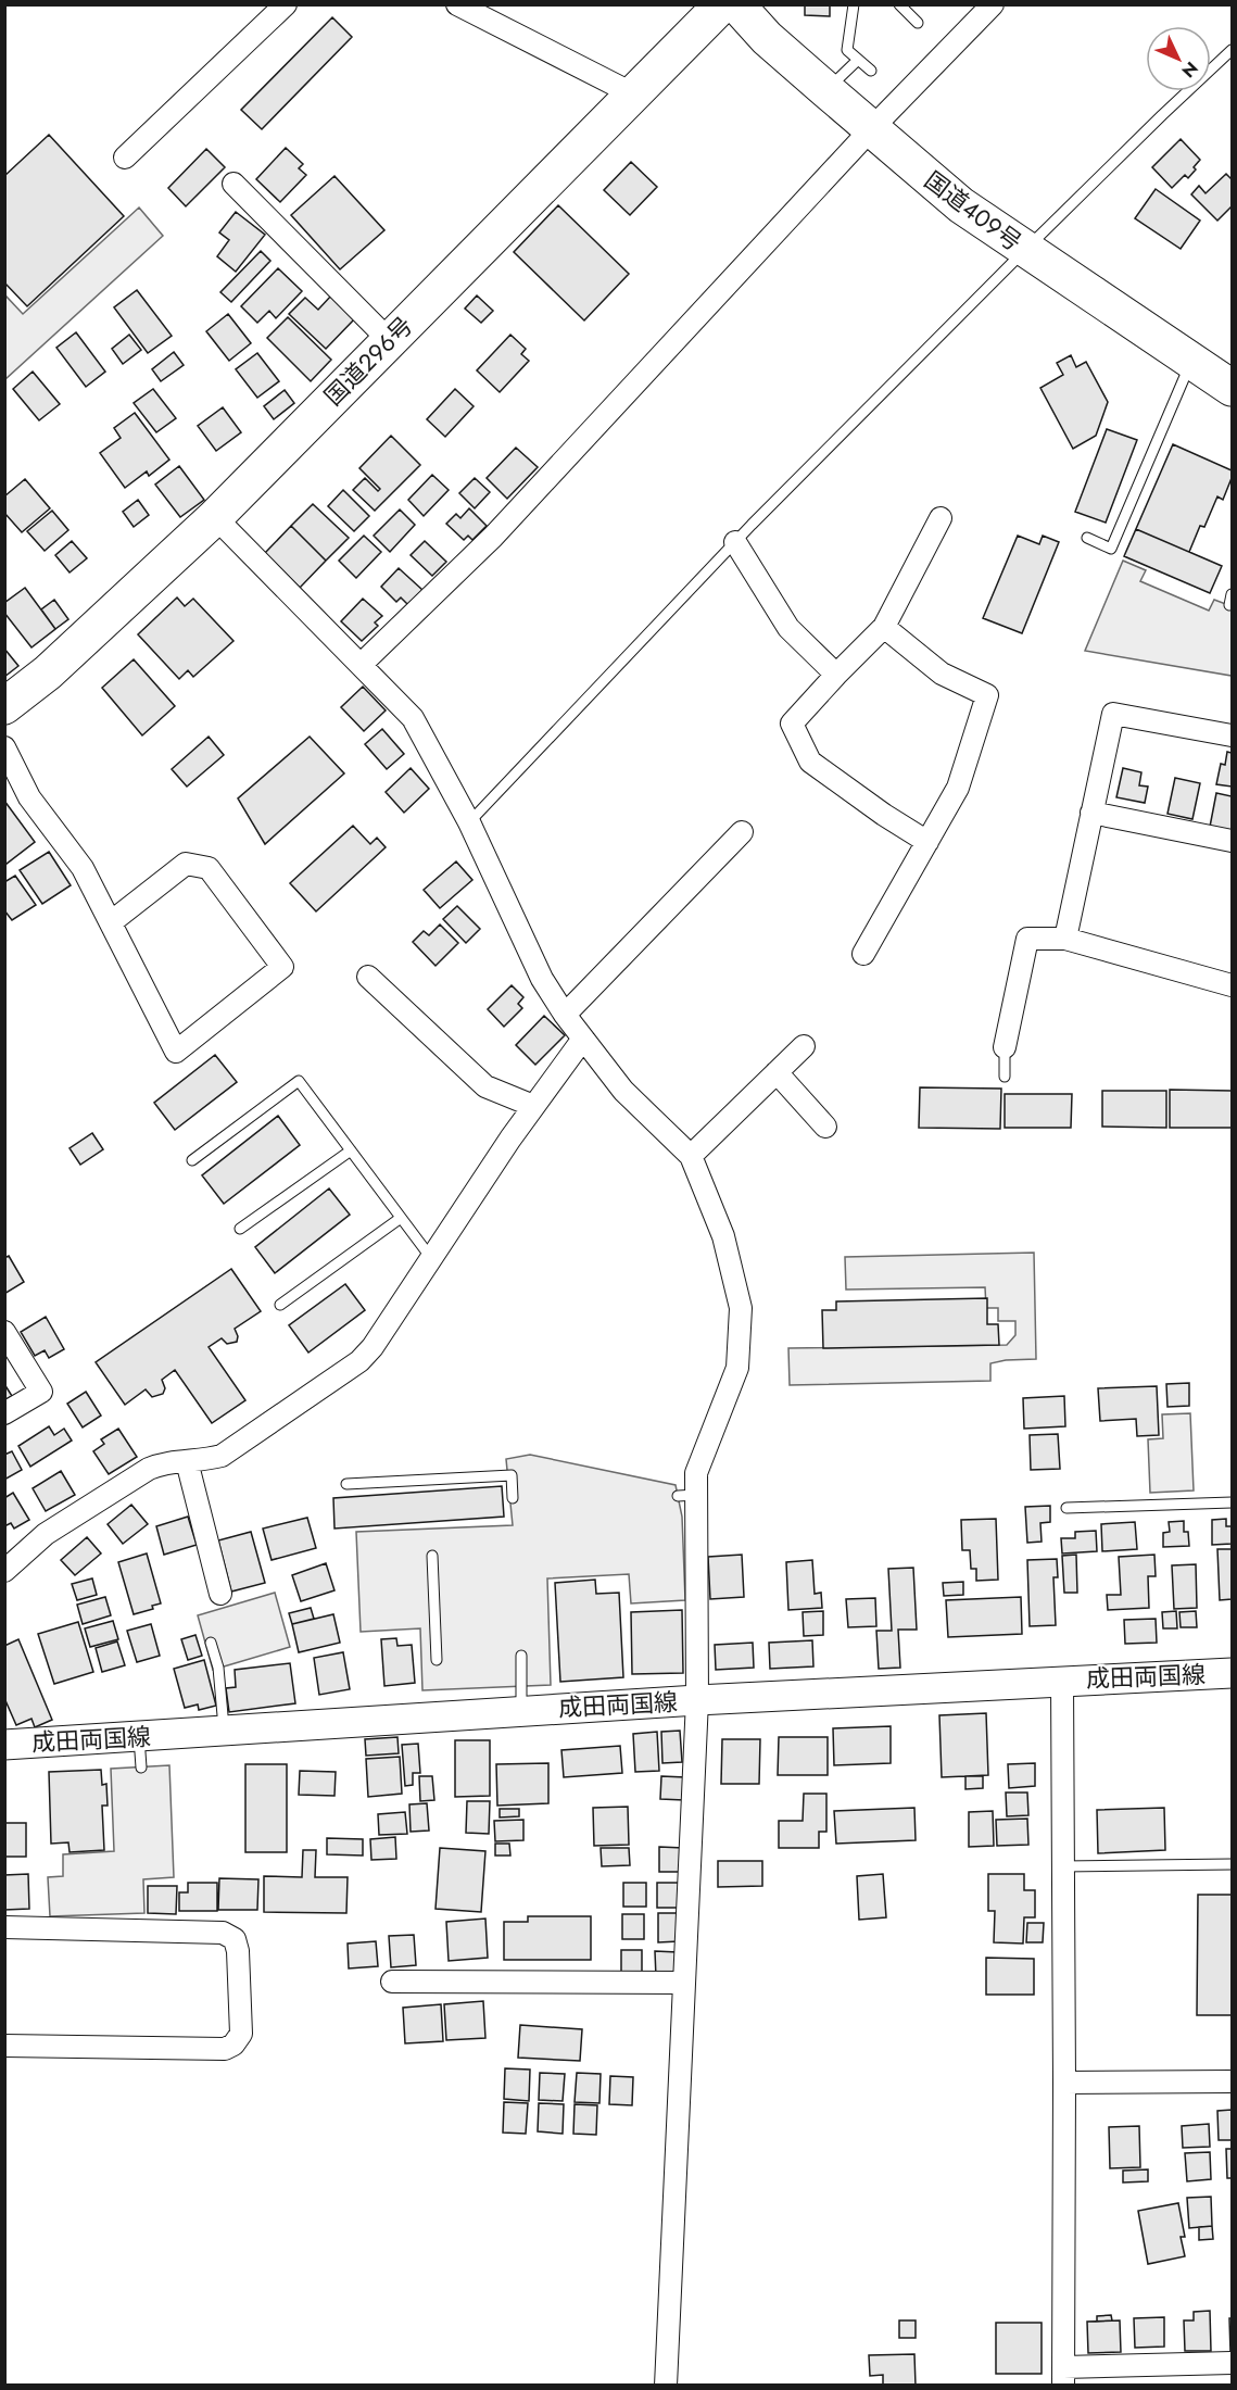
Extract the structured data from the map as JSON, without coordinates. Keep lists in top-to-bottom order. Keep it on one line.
{"streets":{"highway":["国道409号","国道296号"],"main road":["成田両国線"]},"north":"bottom right"}
